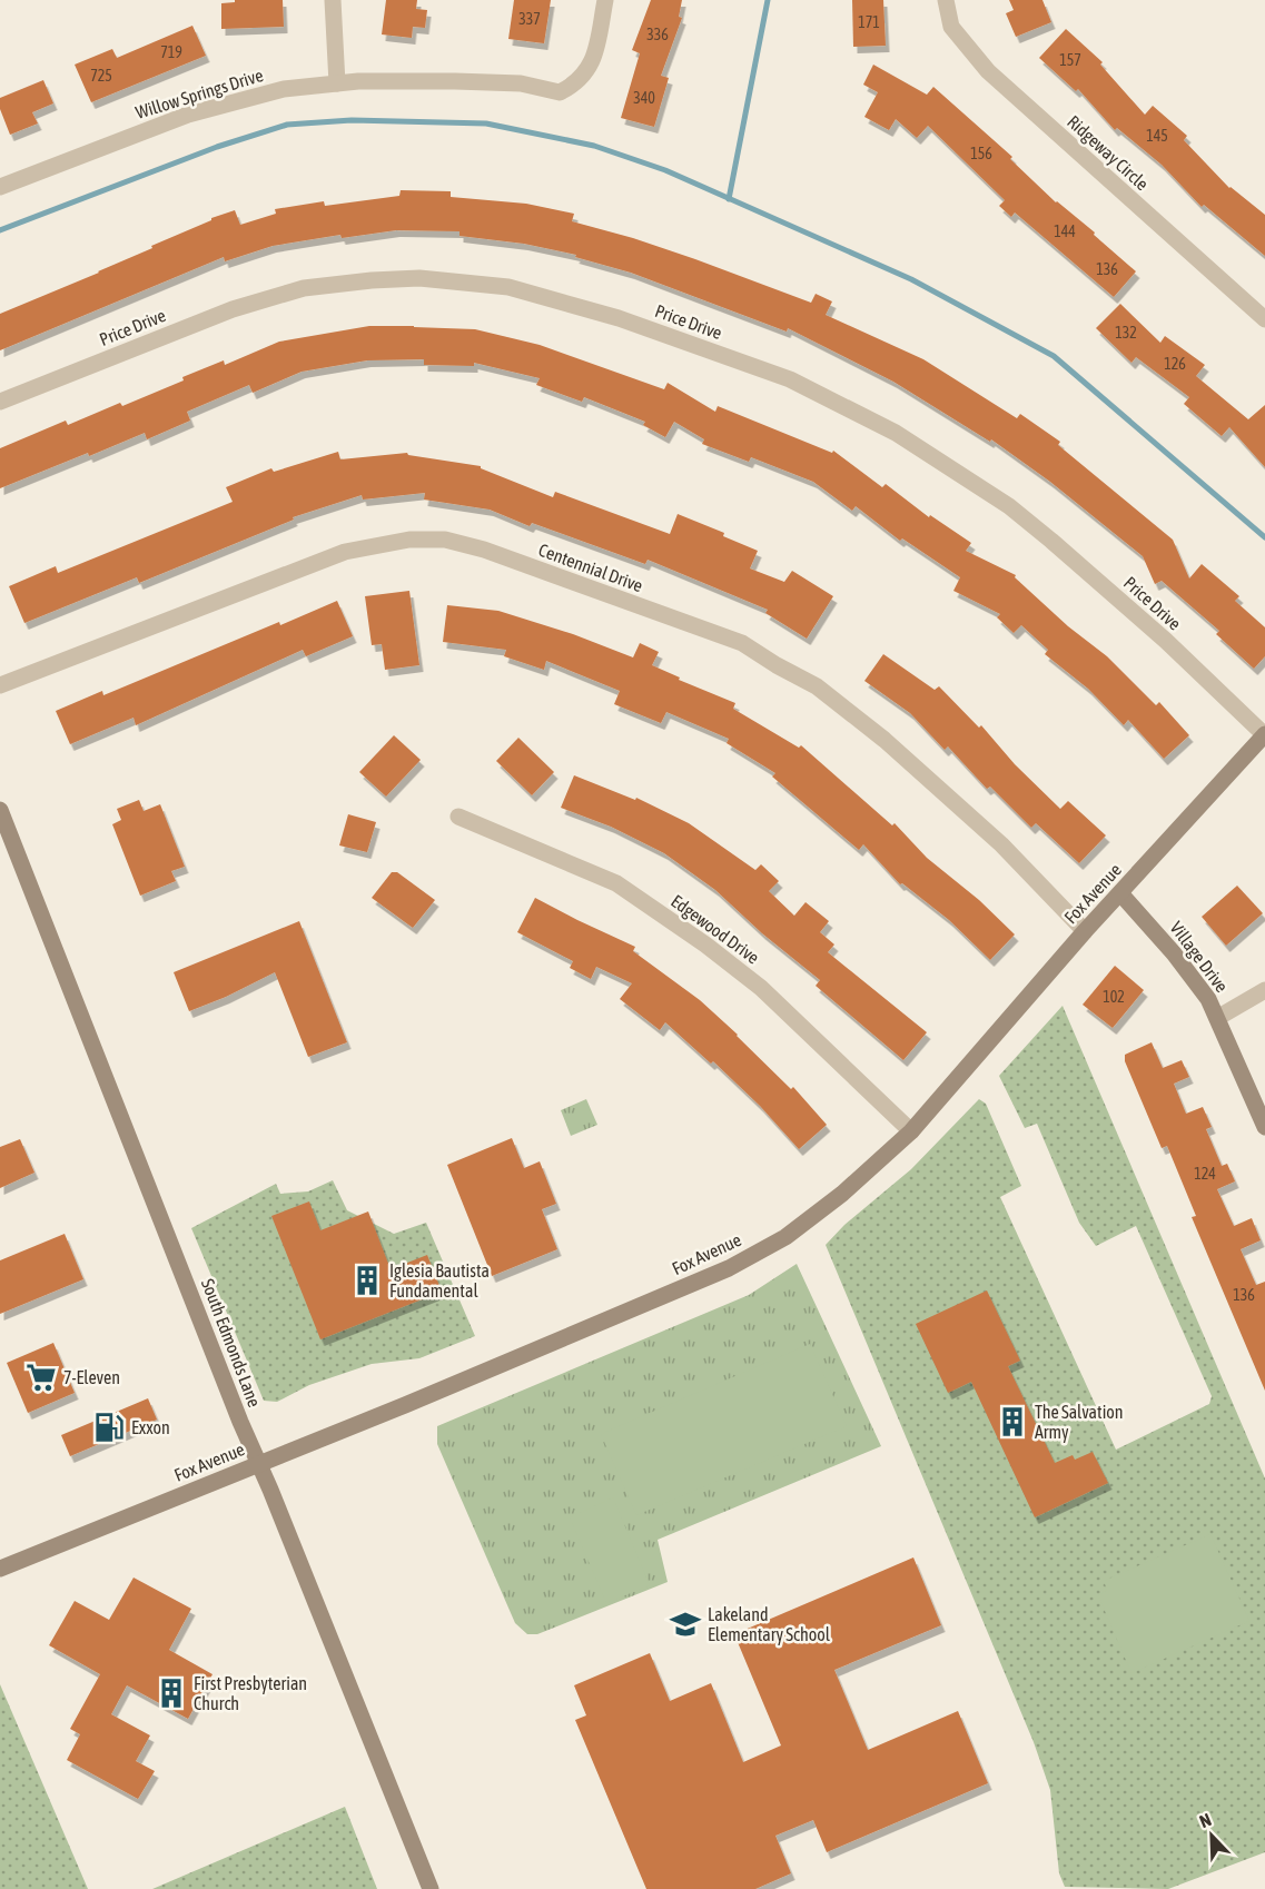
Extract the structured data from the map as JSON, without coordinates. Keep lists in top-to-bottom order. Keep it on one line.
{"streets":{"main road":["Fox Avenue","Village Drive","South Edmonds Lane"],"street":["Willow Springs Drive","Ridgeway Circle","Price Drive","Centennial Drive","Edgewood Drive"]},"crossings":[["Price Drive","Fox Avenue"],["Centennial Drive","Fox Avenue"],["Fox Avenue","Edgewood Drive"],["Fox Avenue","Village Drive"],["Fox Avenue","South Edmonds Lane"]],"places":{"building":["Iglesia Bautista Fundamental","The Salvation Army","First Presbyterian Church"],"supermarket":["7-Eleven"],"fuel station":["Exxon"],"school or university":["Lakeland Elementary School"]},"house_numbers":["337","171","336","719","157","725","340","145","156","144","136","132","126","102","124","136"],"north":"top left"}
